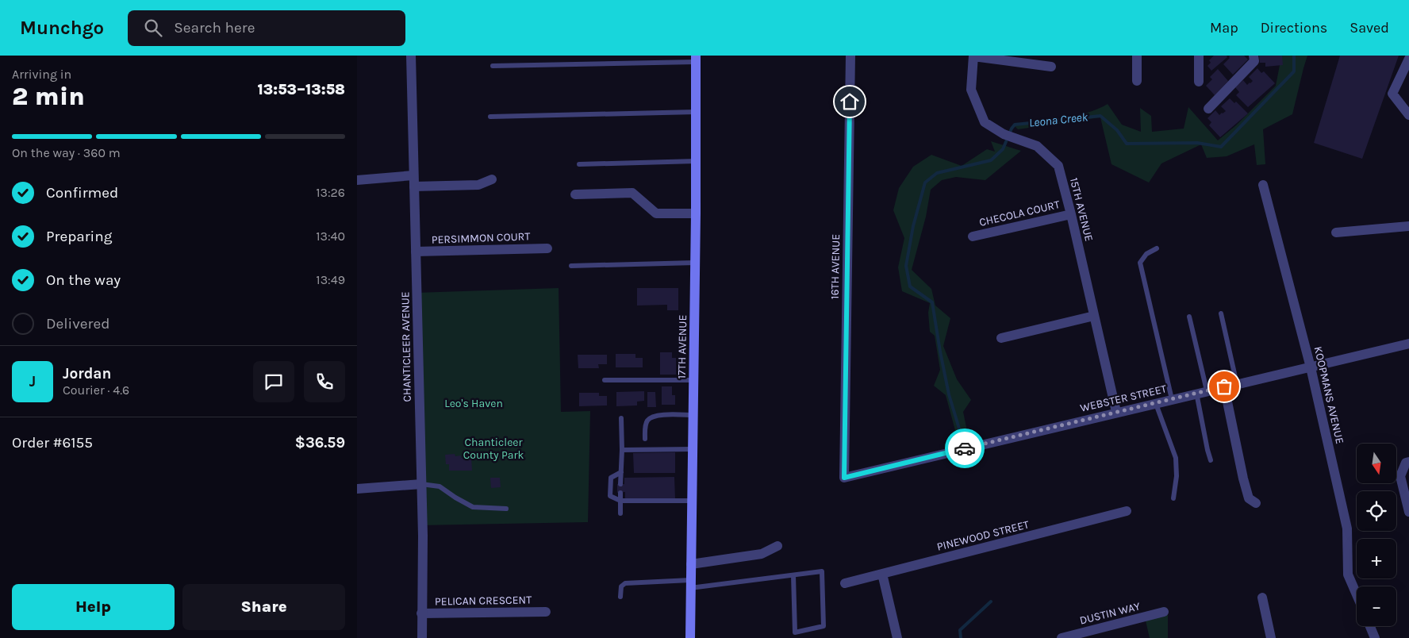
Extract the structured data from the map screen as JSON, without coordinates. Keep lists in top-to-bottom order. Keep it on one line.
{"streets":{"main road":["17TH AVENUE"],"street":["15TH AVENUE","CHECOLA COURT","PERSIMMON COURT","16TH AVENUE","CHANTICLEER AVENUE","KOOPMANS AVENUE","WEBSTER STREET","PINEWOOD STREET","PELICAN CRESCENT","DUSTIN WAY"]},"crossings":[["15TH AVENUE","CHECOLA COURT"],["15TH AVENUE","WEBSTER STREET"],["PERSIMMON COURT","CHANTICLEER AVENUE"],["16TH AVENUE","WEBSTER STREET"],["CHANTICLEER AVENUE","PELICAN CRESCENT"],["KOOPMANS AVENUE","WEBSTER STREET"]],"water":["Leona Creek"],"parks":["Leo's Haven","Chanticleer County Park"],"north":"bottom","page":{"header":"Munchgo","search":"Search here","nav":["Map","Directions","Saved"],"heading":["2 min","Arriving in","13:53–13:58"],"panel":["Jordan","Courier · 4.6","Order #6155","$36.59"],"bar":"On the way · 360 m","list":[["Confirmed","13:26"],["Preparing","13:40"],["On the way","13:49"],"Delivered"],"round":"J","map_buttons":["+","−"],"buttons":["Help","Share"]}}
